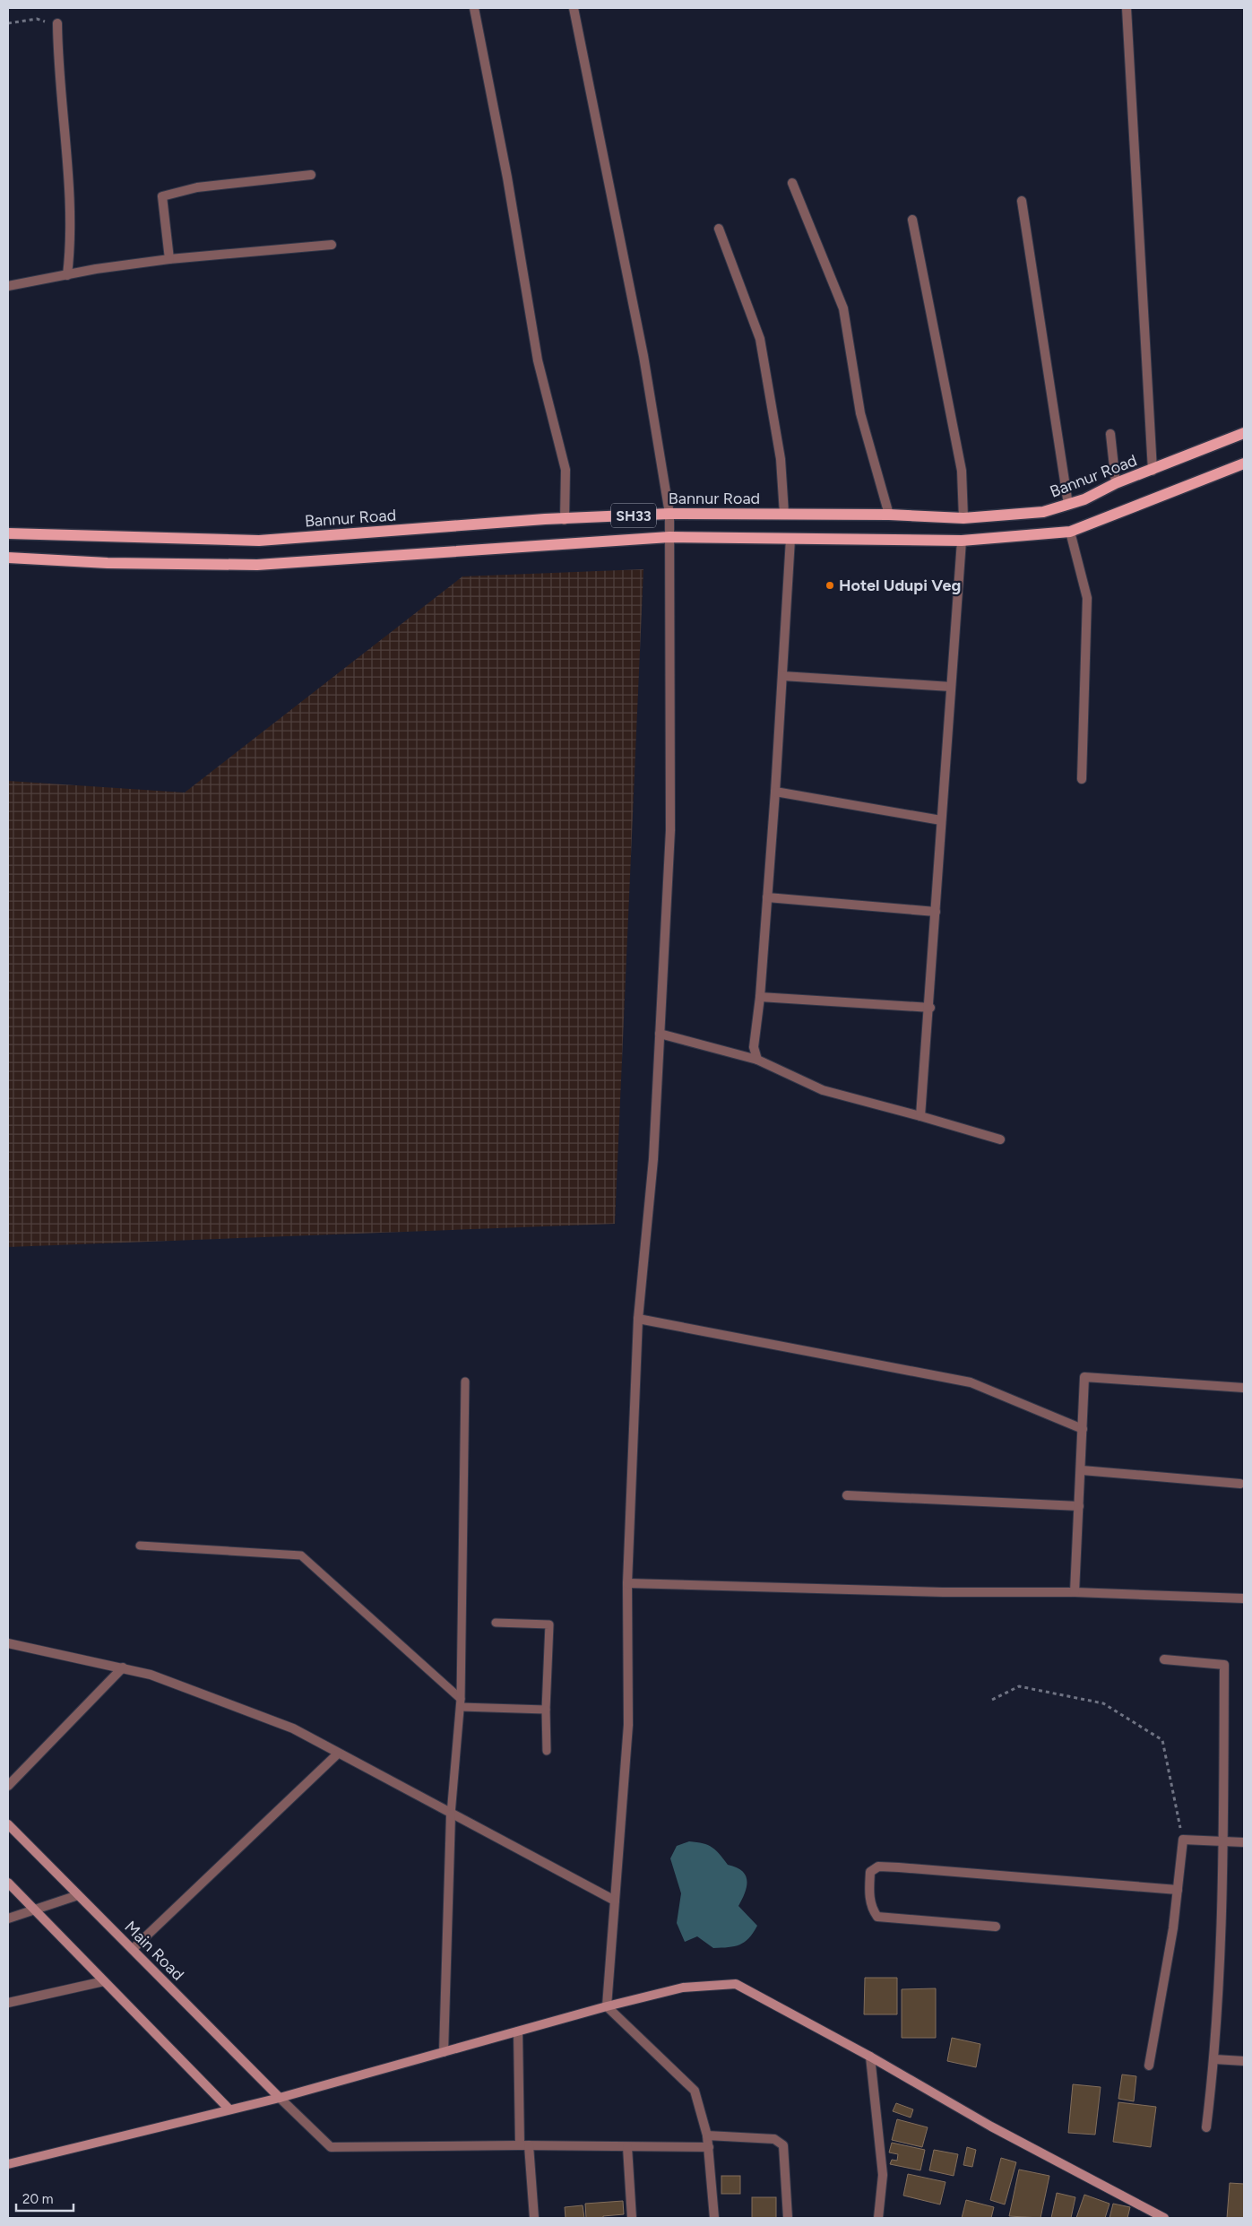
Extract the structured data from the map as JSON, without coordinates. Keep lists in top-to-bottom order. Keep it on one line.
{"streets":{"main road":["Bannur Road","SH33"],"street":["Main Road"]},"places":["Hotel Udupi Veg"],"scale_bar":"20 m"}
